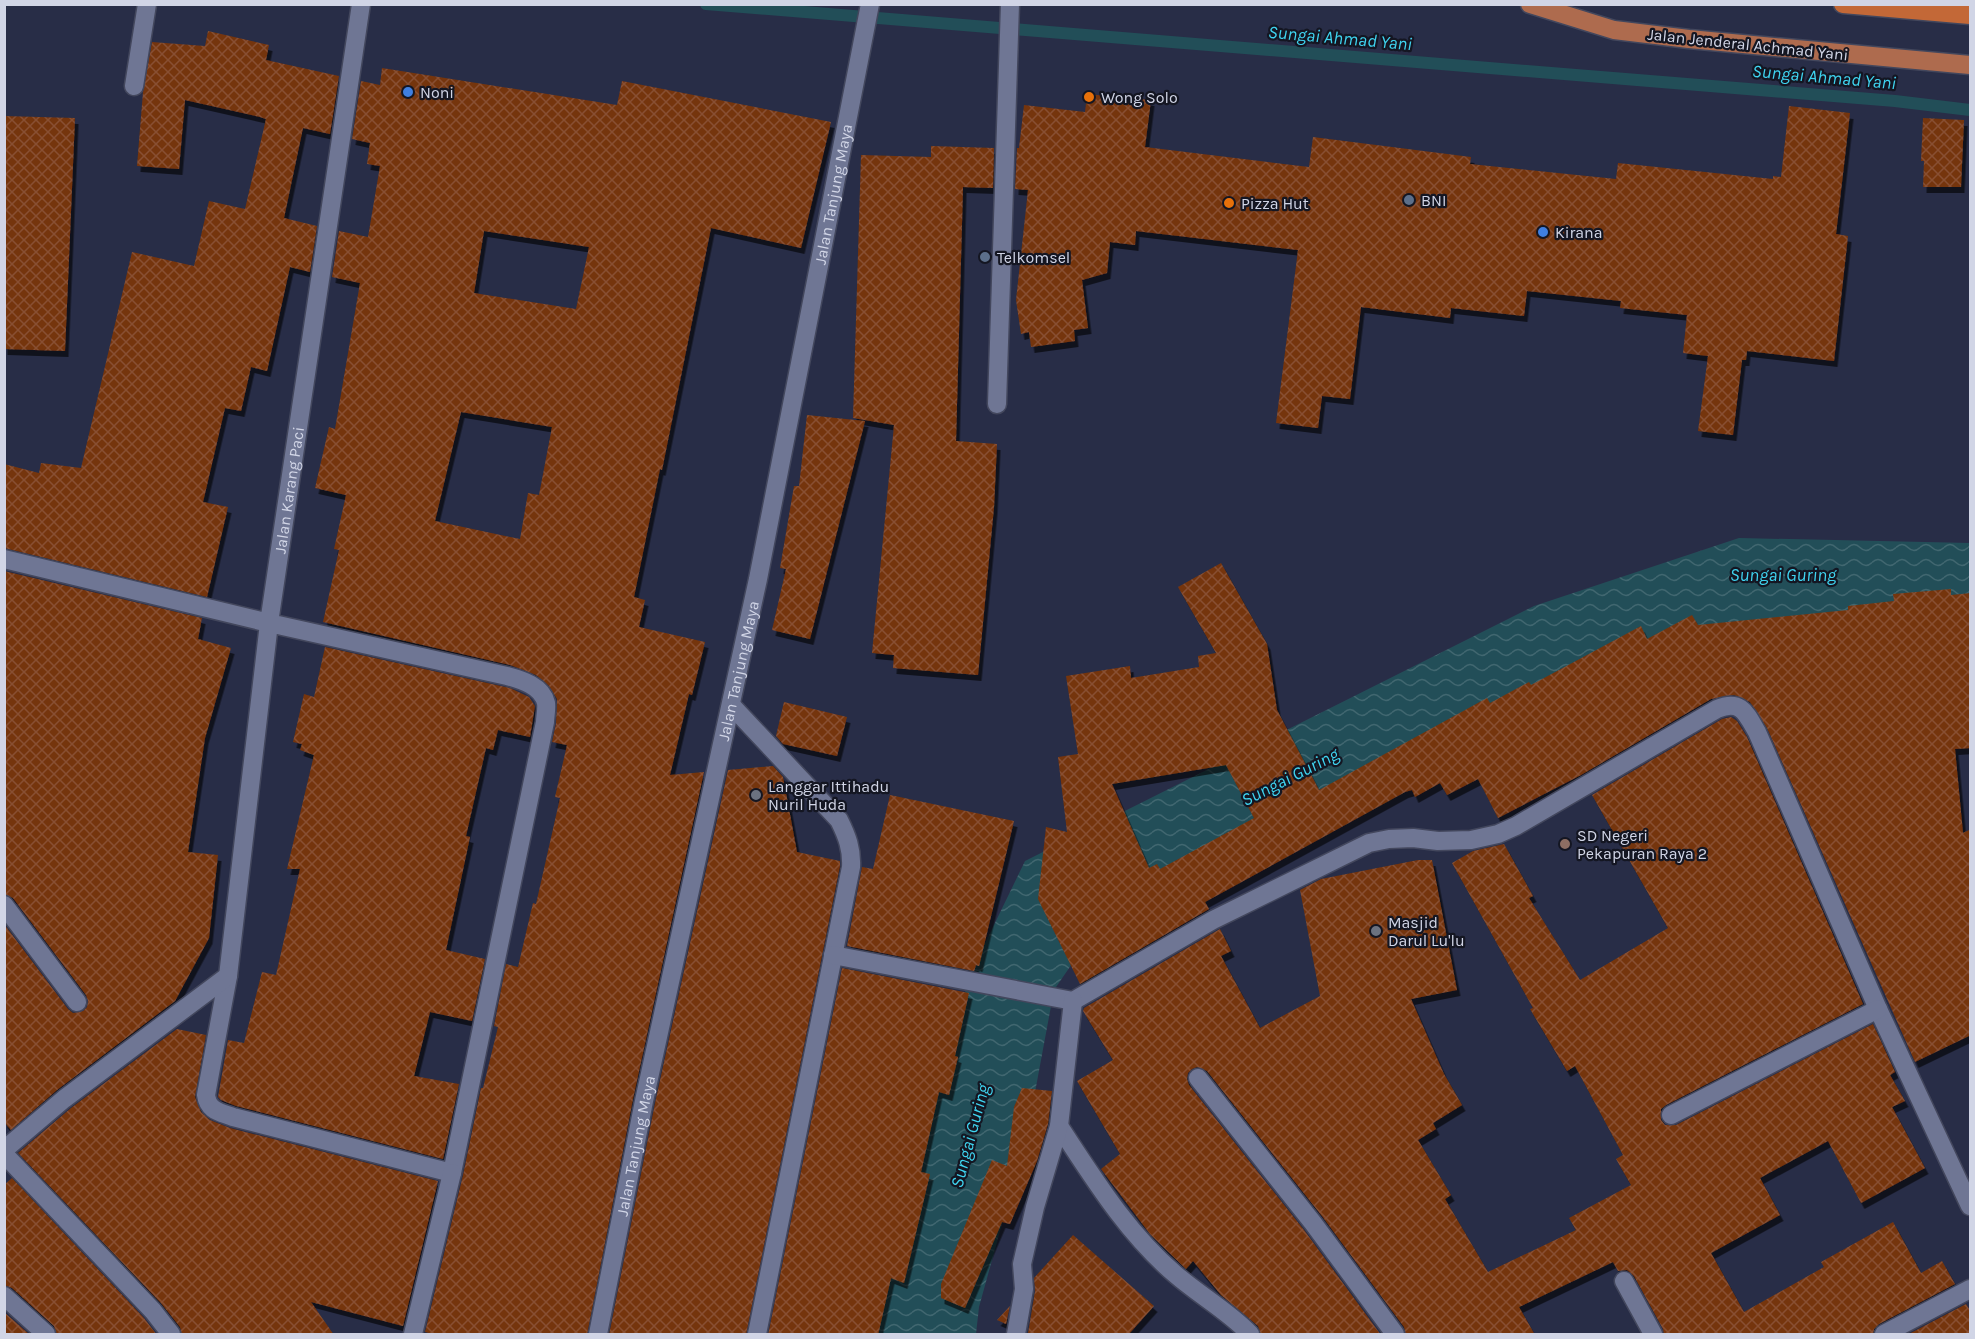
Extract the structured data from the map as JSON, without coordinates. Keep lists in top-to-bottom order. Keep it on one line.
{"streets":{"main road":["Jalan Jenderal Achmad Yani"],"street":["Jalan Tanjung Maya","Jalan Karang Paci"]},"water":["Sungai Ahmad Yani","Sungai Guring"],"places":["Noni","Wong Solo","BNI","Pizza Hut","Kirana","Telkomsel","Langgar Ittihadu Nuril Huda","SD Negeri Pekapuran Raya 2","Masjid Darul Lu'lu"]}
